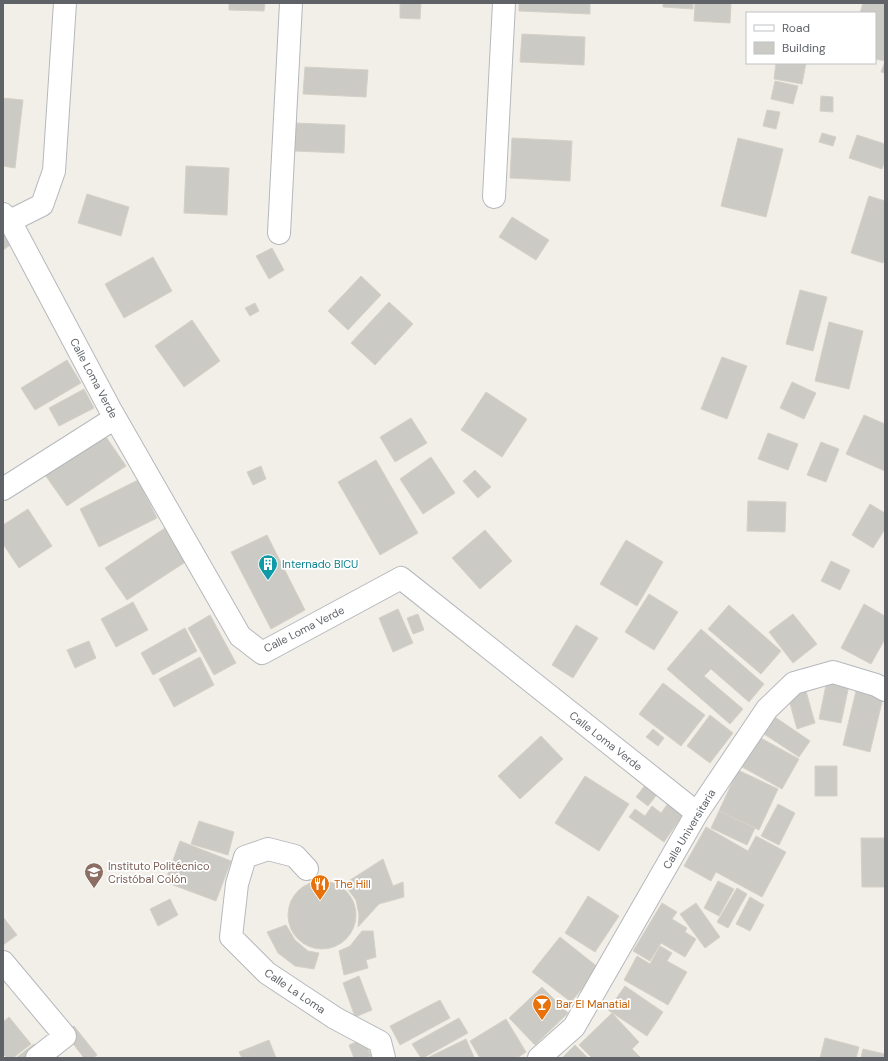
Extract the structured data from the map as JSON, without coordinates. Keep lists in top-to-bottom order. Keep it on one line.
{"streets":{"street":["Calle Loma Verde","Calle Universitaria","Calle La Loma"]},"crossings":[["Calle Loma Verde","Calle Universitaria"]],"places":{"building":["Internado BICU"],"school or university":["Instituto Politécnico Cristóbal Colón"],"restaurant":["The Hill"],"bar":["Bar El Manatial"]},"legend":["Road","Building"]}
